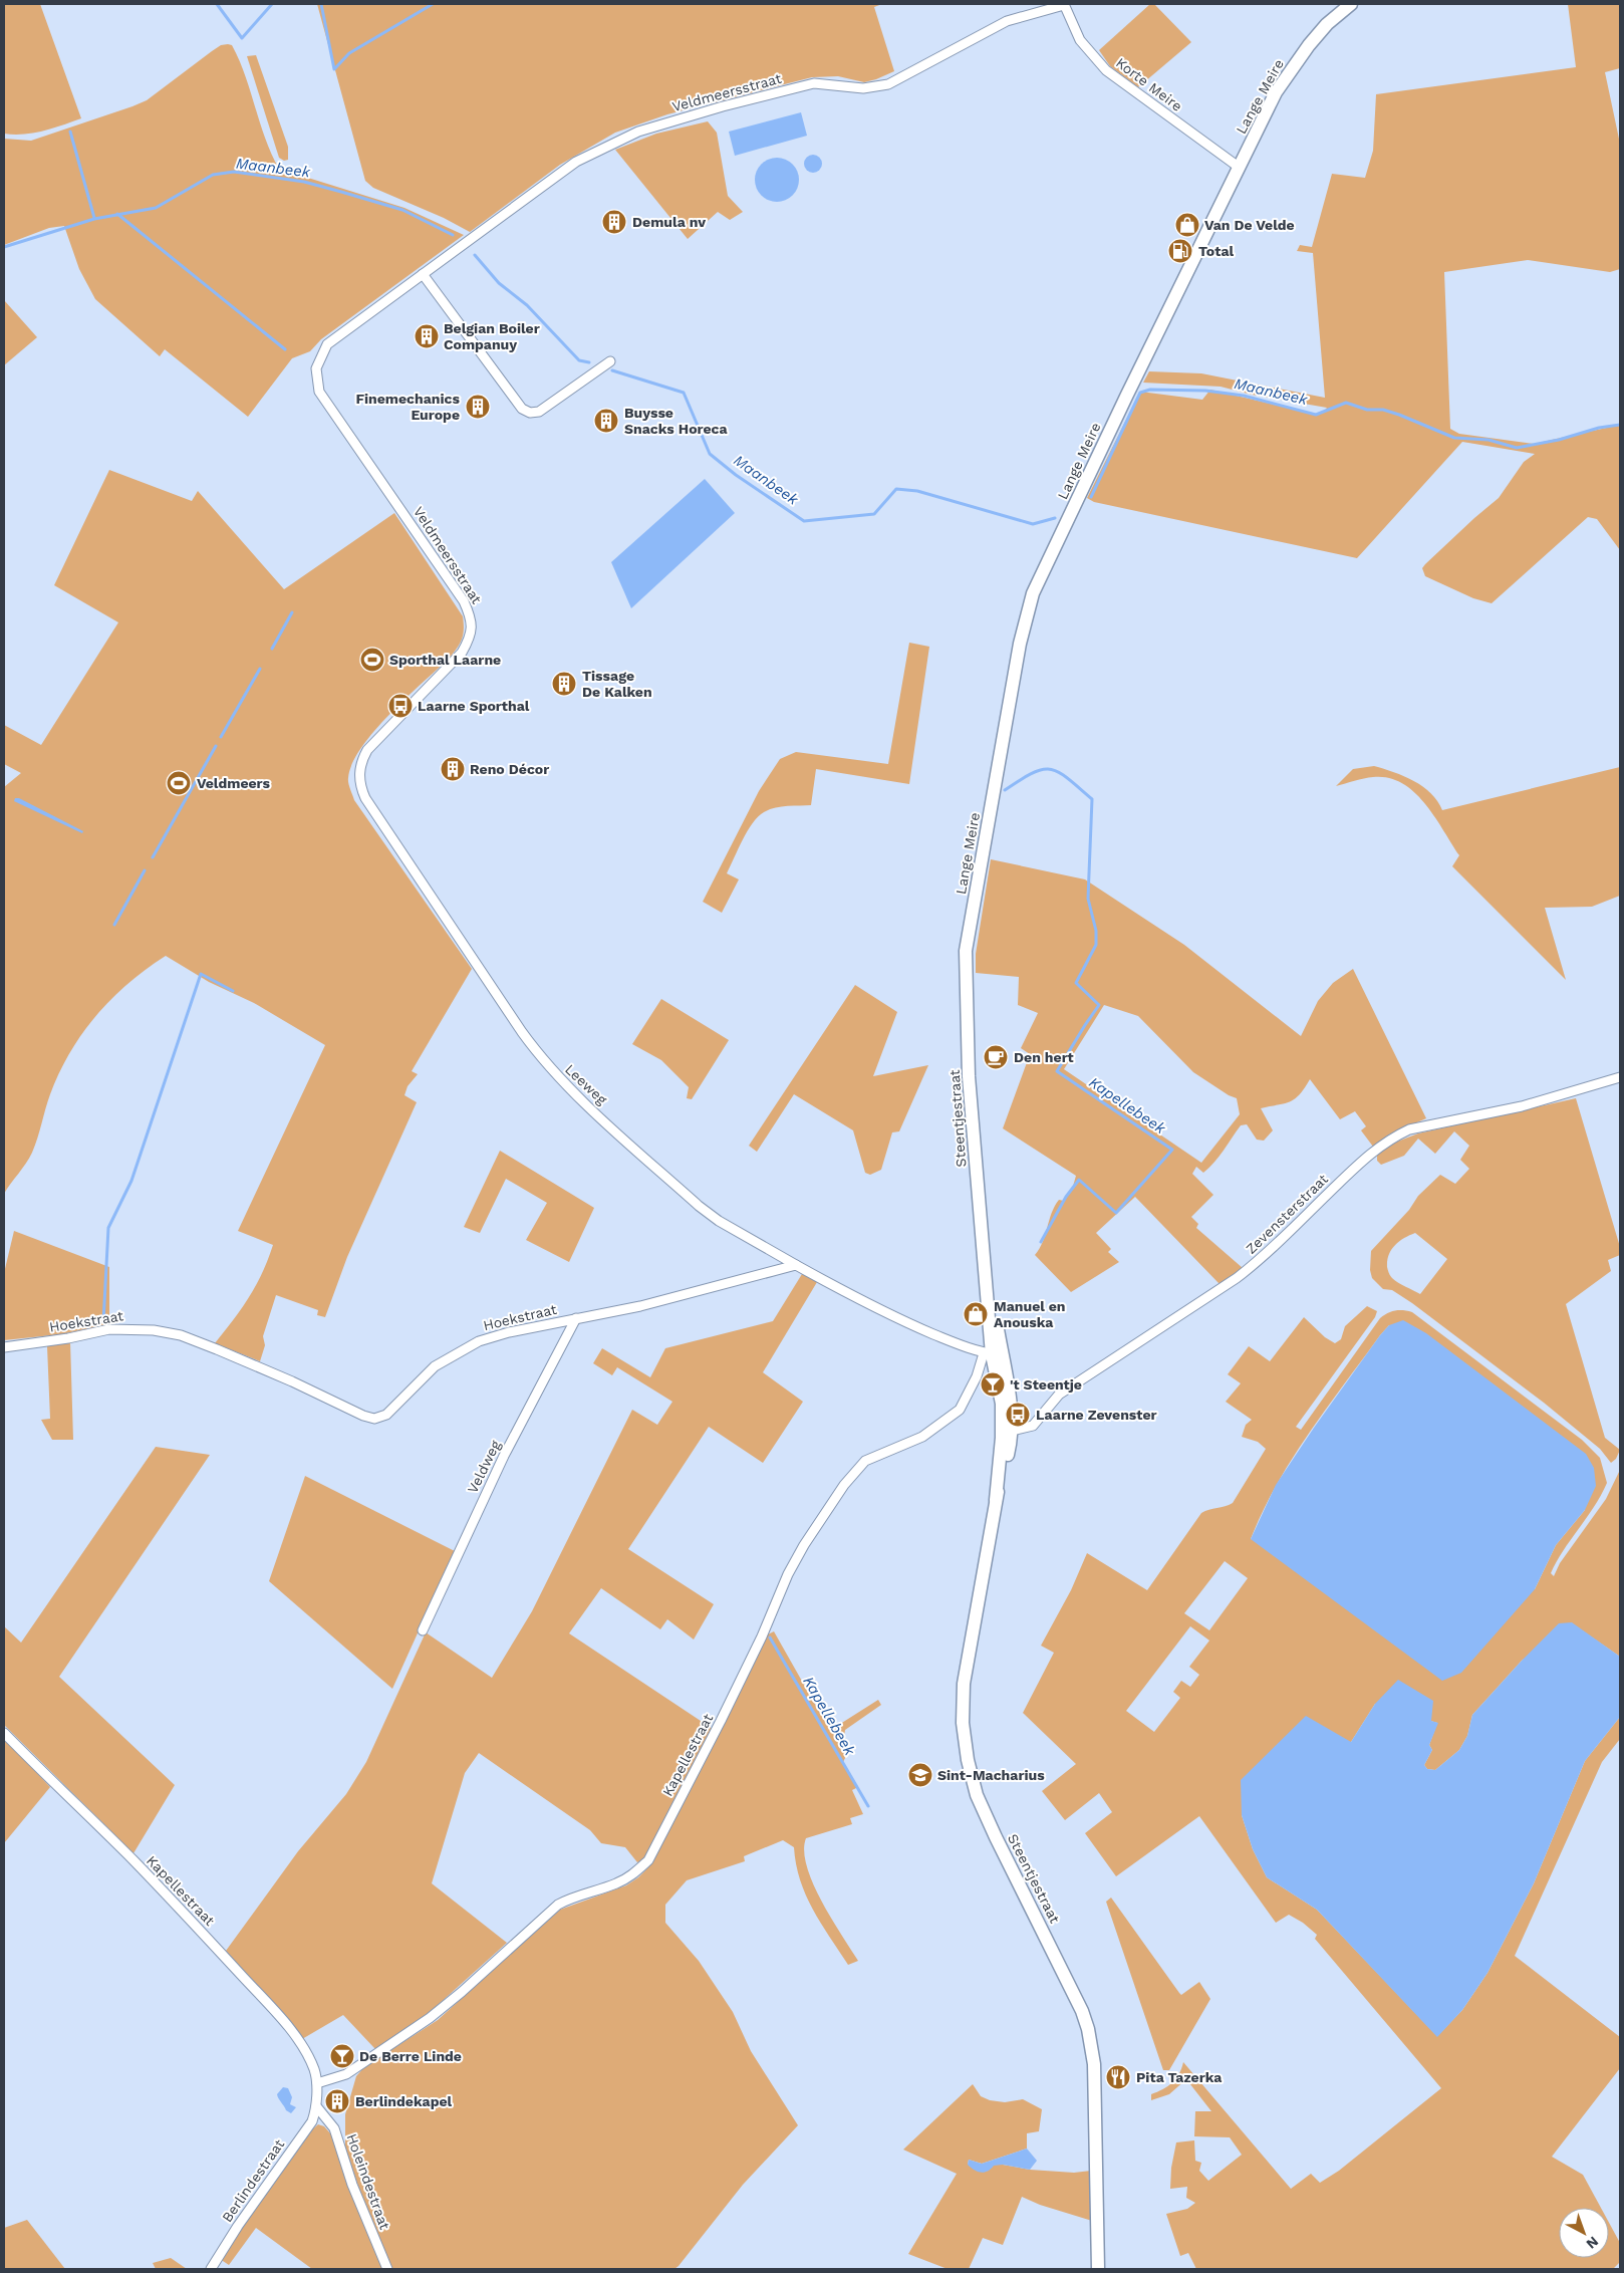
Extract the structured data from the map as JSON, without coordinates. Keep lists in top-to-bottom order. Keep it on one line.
{"streets":{"street":["Korte Meire","Veldmeersstraat","Lange Meire","Leeweg","Steentjestraat","Zevensterstraat","Hoekstraat","Veldweg","Kapellestraat","Berlindestraat","Holeindestraat"]},"crossings":[["Korte Meire","Veldmeersstraat"],["Korte Meire","Lange Meire"],["Veldmeersstraat","Leeweg"],["Lange Meire","Steentjestraat"],["Leeweg","Hoekstraat"],["Steentjestraat","Zevensterstraat"],["Steentjestraat","Kapellestraat"],["Hoekstraat","Veldweg"],["Kapellestraat","Berlindestraat"],["Kapellestraat","Holeindestraat"],["Berlindestraat","Holeindestraat"]],"water":["Maanbeek","Kapellebeek"],"places":{"building":["Demula nv","Belgian Boiler Companuy","Finemechanics Europe","Buysse Snacks Horeca","Tissage De Kalken","Reno Décor","Berlindekapel"],"shop":["Van De Velde","Manuel en Anouska"],"fuel station":["Total"],"sports":["Sporthal Laarne","Veldmeers"],"bus stop":["Laarne Sporthal","Laarne Zevenster"],"cafe":["Den hert"],"bar":["'t Steentje","De Berre Linde"],"school or university":["Sint-Macharius"],"restaurant":["Pita Tazerka"]},"north":"bottom right"}
